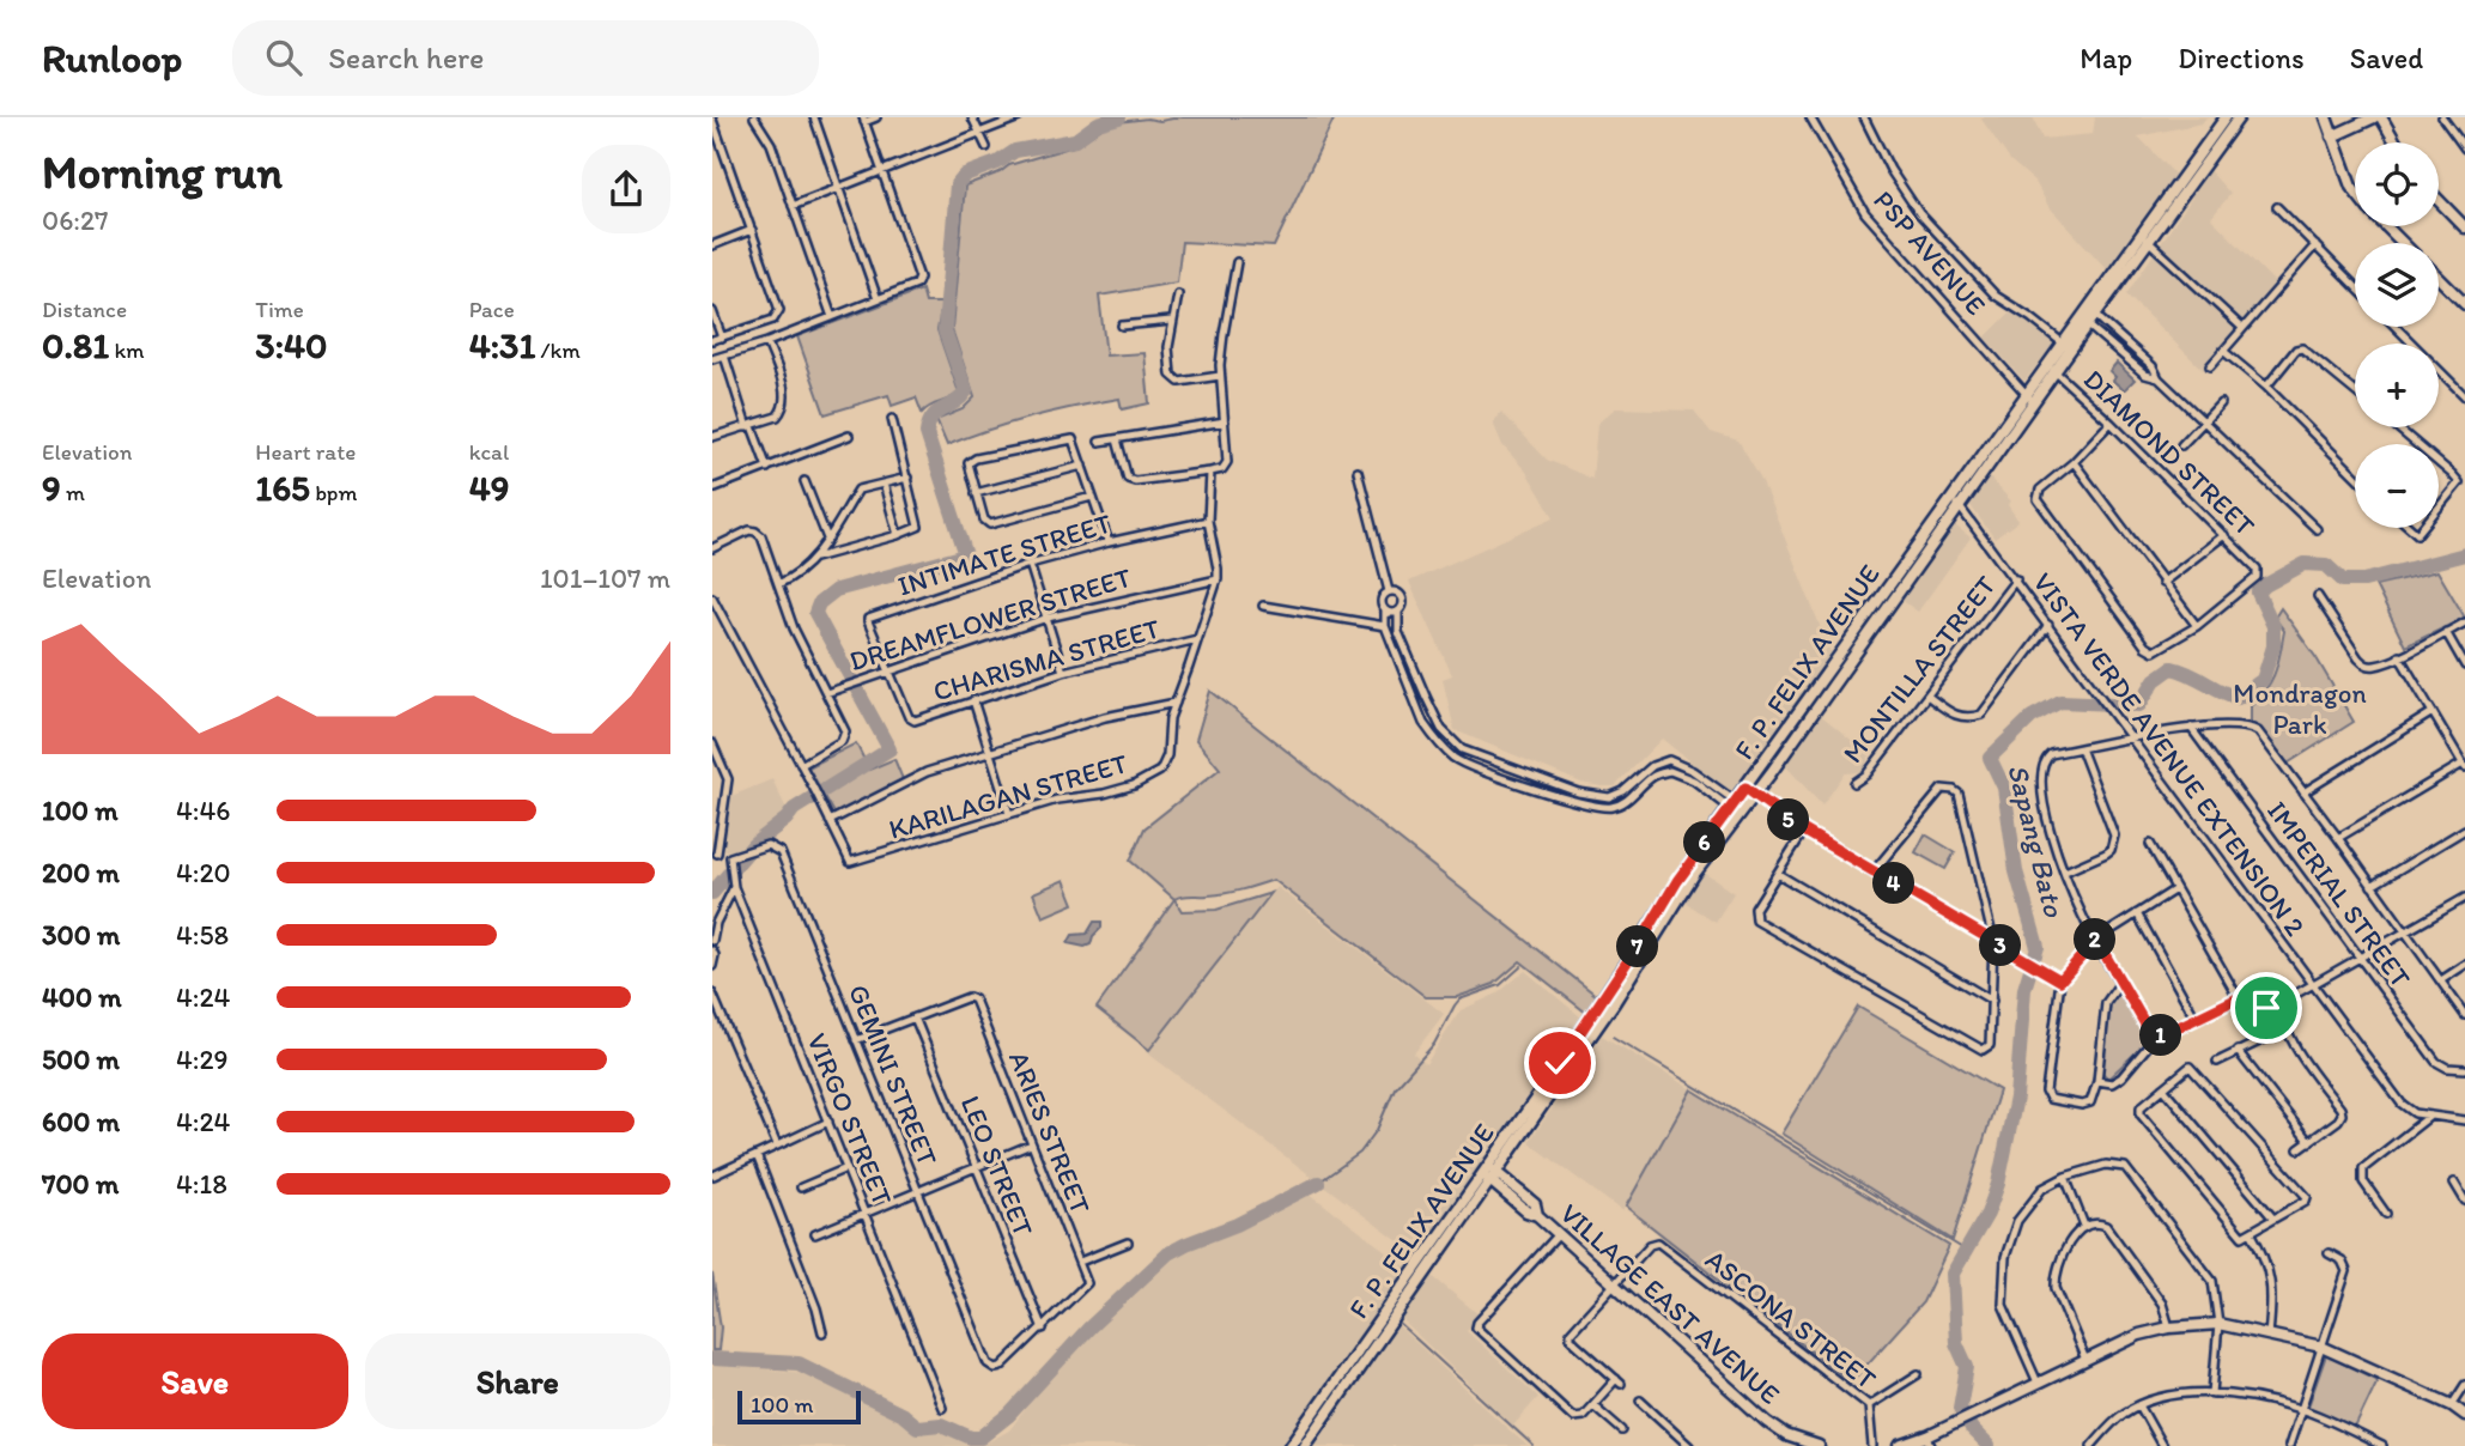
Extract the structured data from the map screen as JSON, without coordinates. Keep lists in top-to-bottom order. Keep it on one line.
{"streets":{"main road":["F. P. FELIX AVENUE","VILLAGE EAST AVENUE"],"street":["PSP AVENUE","DIAMOND STREET","INTIMATE STREET","DREAMFLOWER STREET","CHARISMA STREET","MONTILLA STREET","VISTA VERDE AVENUE EXTENSION 2","KARILAGAN STREET","IMPERIAL STREET","GEMINI STREET","VIRGO STREET","ARIES STREET","LEO STREET","ASCONA STREET"]},"crossings":[["PSP AVENUE","F. P. FELIX AVENUE"],["DIAMOND STREET","F. P. FELIX AVENUE"],["INTIMATE STREET","DREAMFLOWER STREET"],["INTIMATE STREET","CHARISMA STREET"],["DREAMFLOWER STREET","CHARISMA STREET"],["F. P. FELIX AVENUE","VISTA VERDE AVENUE EXTENSION 2"],["F. P. FELIX AVENUE","VILLAGE EAST AVENUE"],["MONTILLA STREET","VISTA VERDE AVENUE EXTENSION 2"],["GEMINI STREET","VIRGO STREET"],["GEMINI STREET","ARIES STREET"],["GEMINI STREET","LEO STREET"],["ARIES STREET","LEO STREET"],["VILLAGE EAST AVENUE","ASCONA STREET"]],"water":["Sapang Bato"],"parks":["Mondragon Park"],"scale_bar":"100 m","page":{"header":"Runloop","search":"Search here","nav":["Map","Directions","Saved"],"heading":["Morning run","06:27"],"map_buttons":["+","−"],"stats":[["Distance","0.81 km"],["Time","3:40"],["Pace","4:31 /km"],["Elevation","9 m"],["Heart rate","165 bpm"],["kcal","49"]],"chart":["Elevation","101–107 m"],"list":[{"name":"100 m","note":"4:46"},{"name":"200 m","note":"4:20"},{"name":"300 m","note":"4:58"},{"name":"400 m","note":"4:24"},{"name":"500 m","note":"4:29"},{"name":"600 m","note":"4:24"},{"name":"700 m","note":"4:18"}],"pins":["5","6","4","2","3","7","1"],"buttons":["Save","Share"],"scale":"100 m"}}
